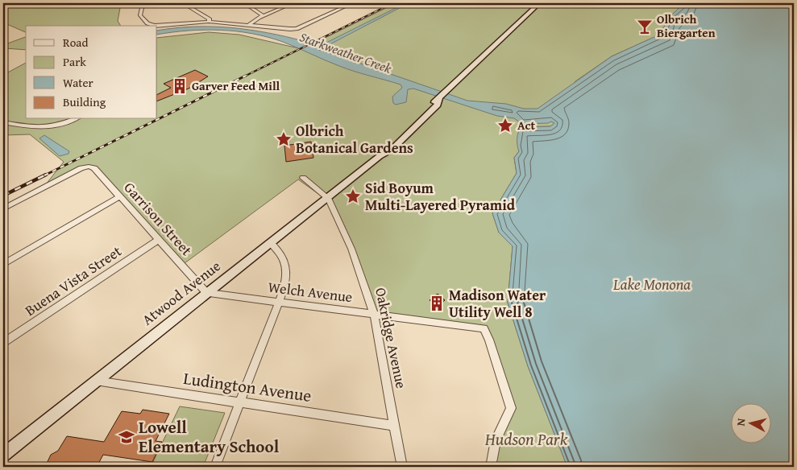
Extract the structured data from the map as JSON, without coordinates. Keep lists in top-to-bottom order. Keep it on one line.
{"streets":{"street":["Garrison Street","Buena Vista Street","Welch Avenue","Atwood Avenue","Oakridge Avenue","Ludington Avenue"]},"crossings":[["Garrison Street","Buena Vista Street"],["Garrison Street","Welch Avenue"],["Garrison Street","Atwood Avenue"],["Welch Avenue","Atwood Avenue"],["Welch Avenue","Oakridge Avenue"],["Atwood Avenue","Oakridge Avenue"],["Atwood Avenue","Ludington Avenue"],["Oakridge Avenue","Ludington Avenue"]],"water":["Starkweather Creek","Lake Monona"],"parks":["Hudson Park"],"places":{"bar":["Olbrich Biergarten"],"building":["Garver Feed Mill","Madison Water Utility Well 8"],"place":["Act","Olbrich Botanical Gardens","Sid Boyum Multi-Layered Pyramid"],"school or university":["Lowell Elementary School"]},"legend":["Road","Park","Water","Building"],"north":"left"}
